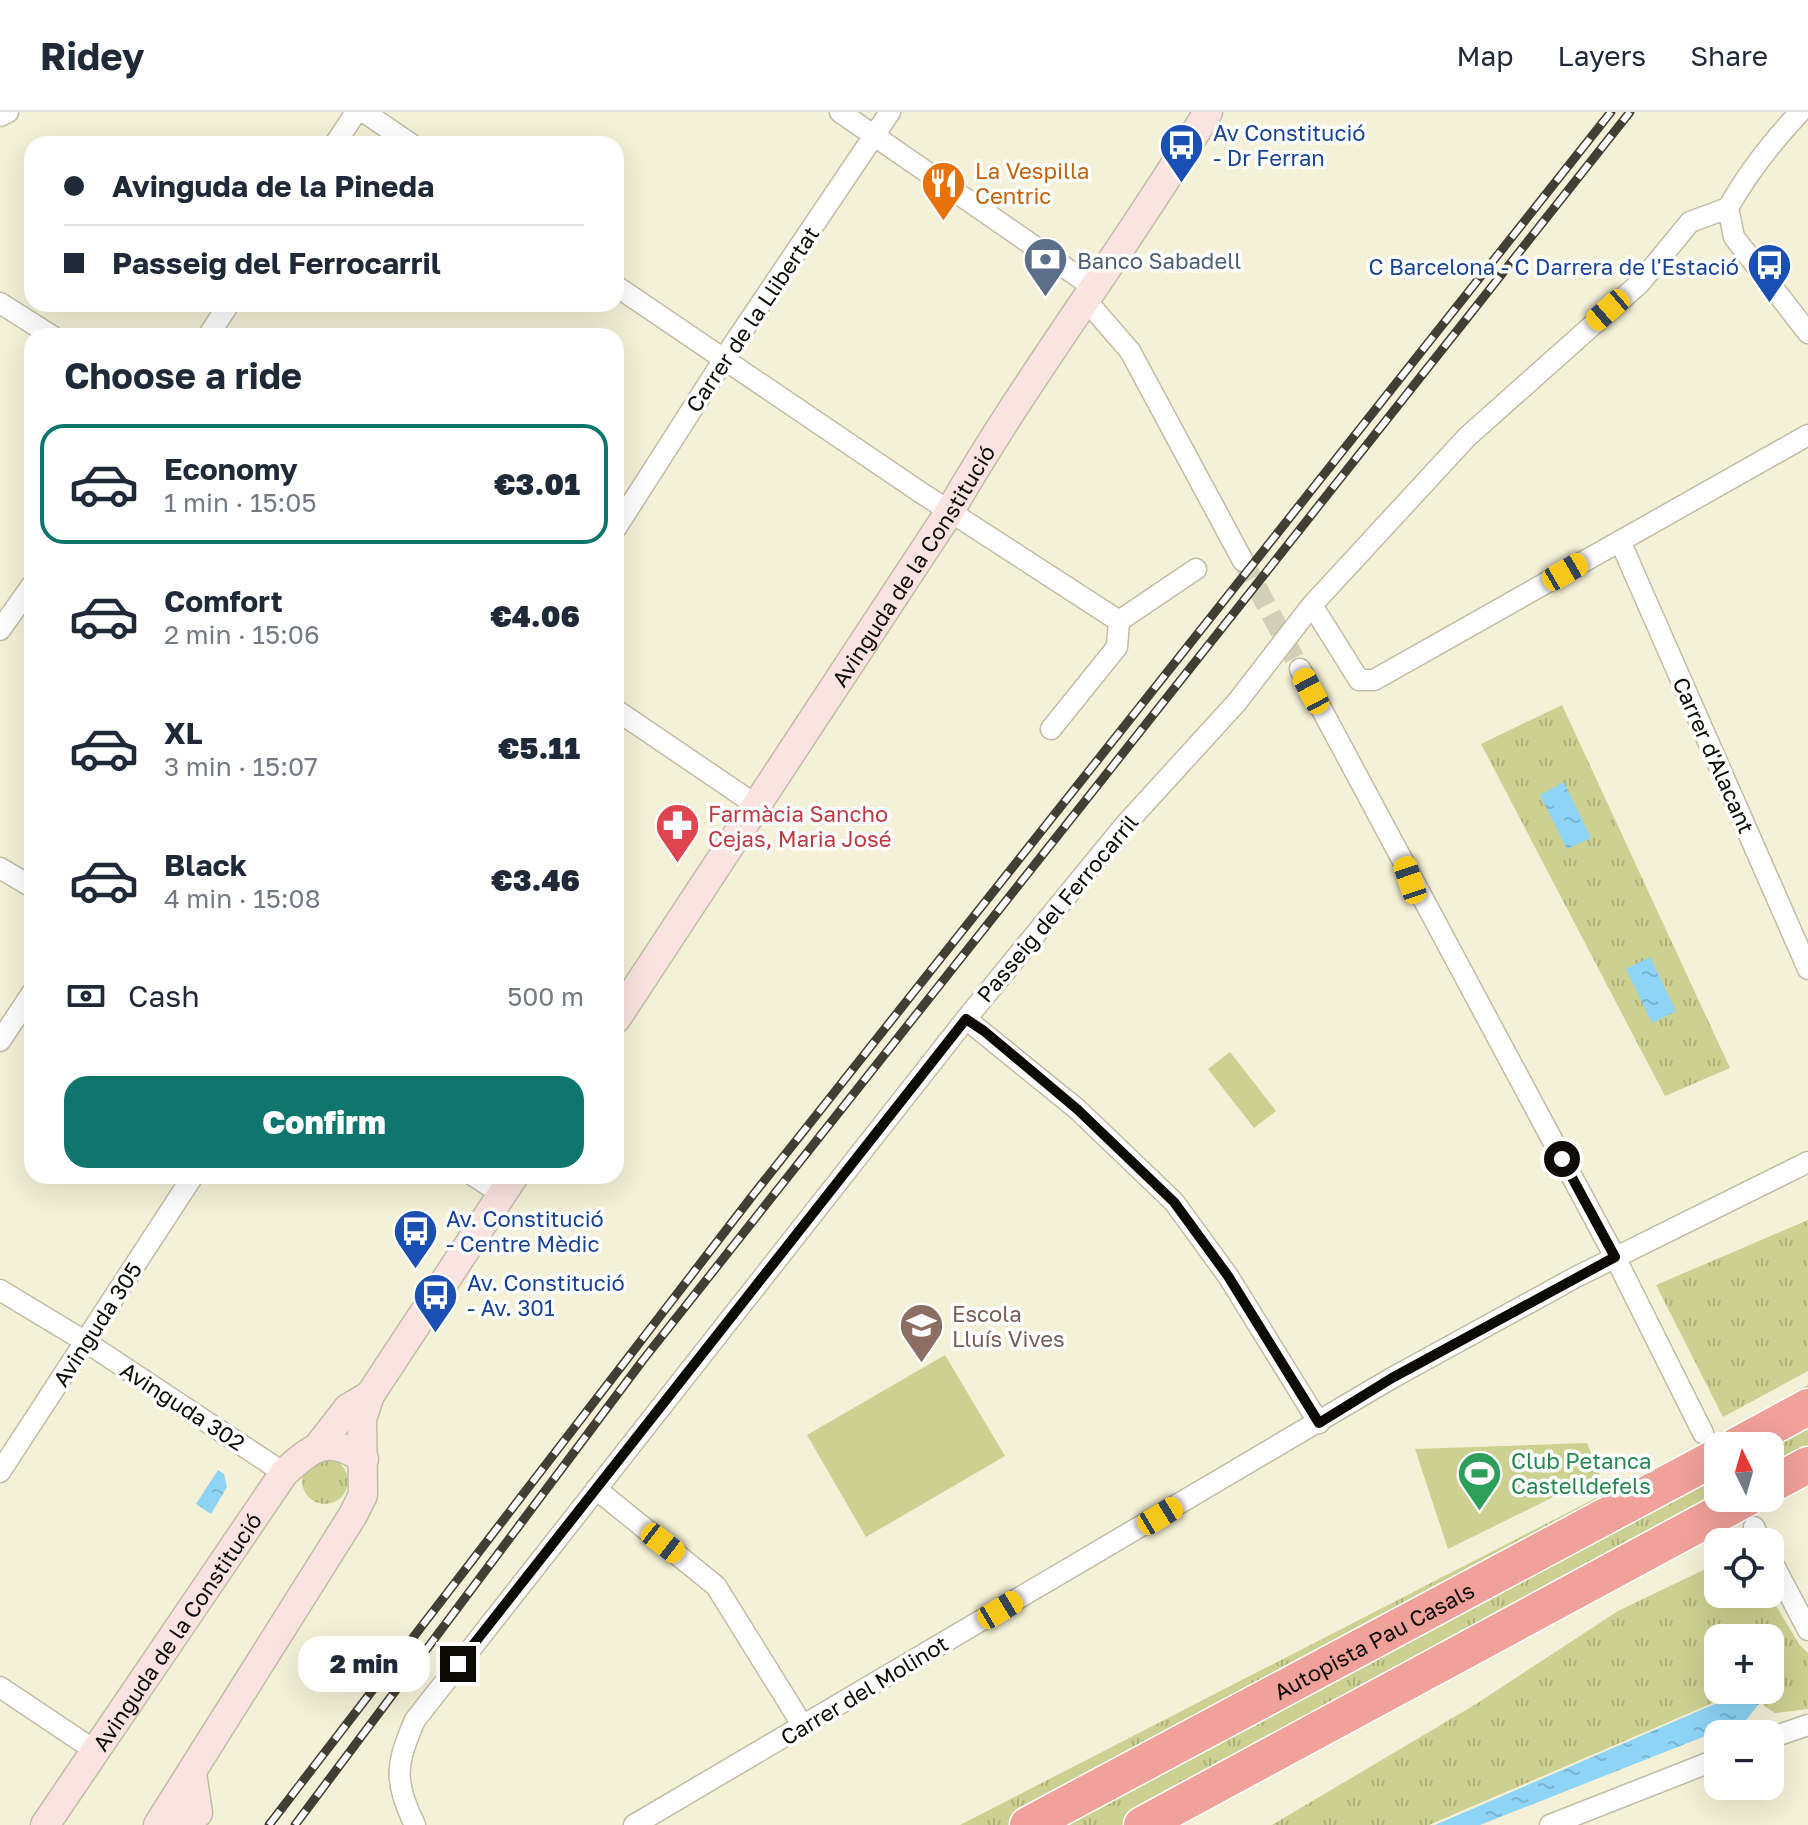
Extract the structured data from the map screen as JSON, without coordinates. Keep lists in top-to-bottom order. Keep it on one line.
{"streets":{"highway":["Autopista Pau Casals"],"street":["Carrer de la Llibertat","Avinguda de la Constitució","Carrer d'Alacant","Passeig del Ferrocarril","Avinguda 305","Avinguda 302","Carrer del Molinot"]},"crossings":[["Avinguda de la Constitució","Avinguda 302"],["Avinguda 305","Avinguda 302"]],"places":{"bus stop":["Av Constitució - Dr Ferran","C Barcelona - C Darrera de l'Estació","Av. Constitució - Centre Mèdic","Av. Constitució - Av. 301"],"restaurant":["La Vespilla Centric"],"bank":["Banco Sabadell"],"pharmacy":["Farmàcia Sancho Cejas, Maria José"],"school or university":["Escola Lluís Vives"],"sports":["Club Petanca Castelldefels"]},"north":"top","page":{"header":"Ridey","nav":["Map","Layers","Share"],"banner":["Avinguda de la Pineda","Passeig del Ferrocarril"],"heading":"Choose a ride","list":[{"name":"Economy","note":"1 min · 15:05","value":"€3.01"},{"name":"Comfort","note":"2 min · 15:06","value":"€4.06"},{"name":"XL","note":"3 min · 15:07","value":"€5.11"},{"name":"Black","note":"4 min · 15:08","value":"€3.46"}],"pay":["Cash","500 m"],"buttons":"Confirm","map_buttons":["+","−"],"bubble":"2 min"}}
